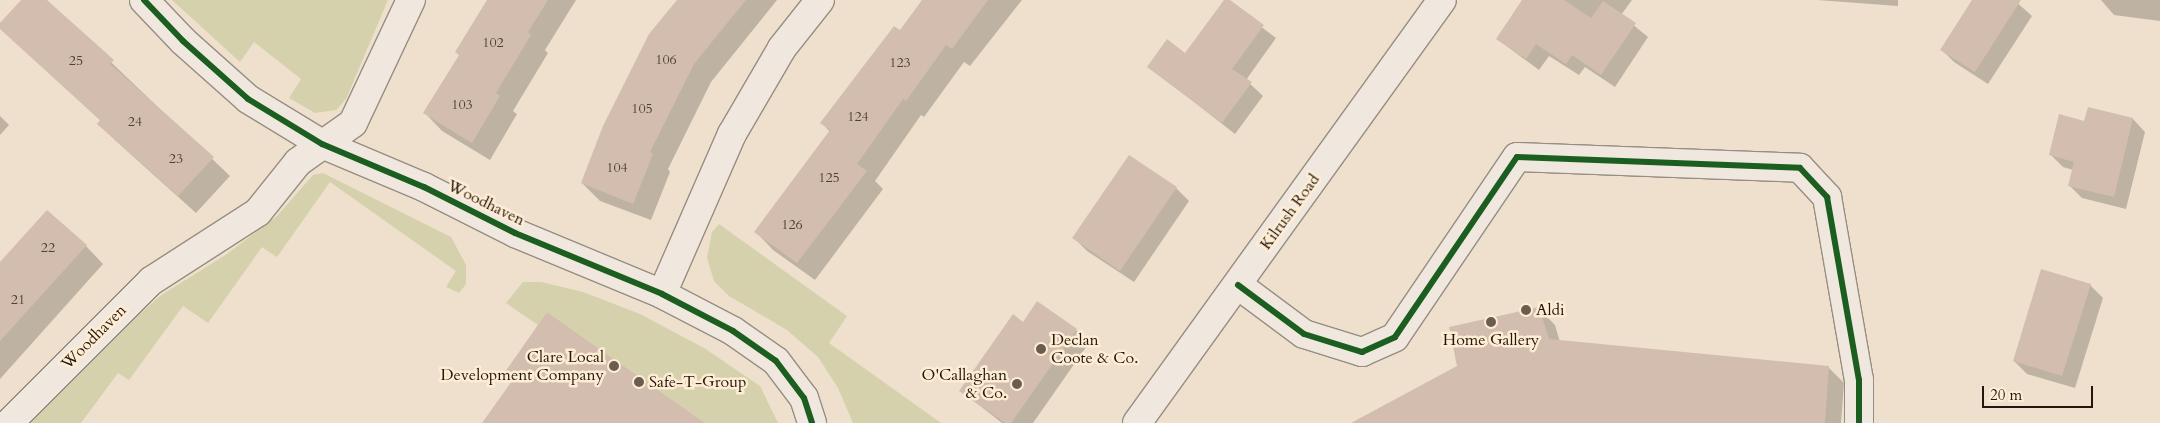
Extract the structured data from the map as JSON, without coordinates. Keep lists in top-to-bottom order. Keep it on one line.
{"streets":{"street":["Woodhaven","Kilrush Road"]},"places":["Aldi","Home Gallery","Declan Coote & Co.","Clare Local Development Company","Safe-T-Group","O'Callaghan & Co."],"house_numbers":["102","106","25","123","103","105","124","24","23","104","125","126","22","21"],"scale_bar":"20 m"}
